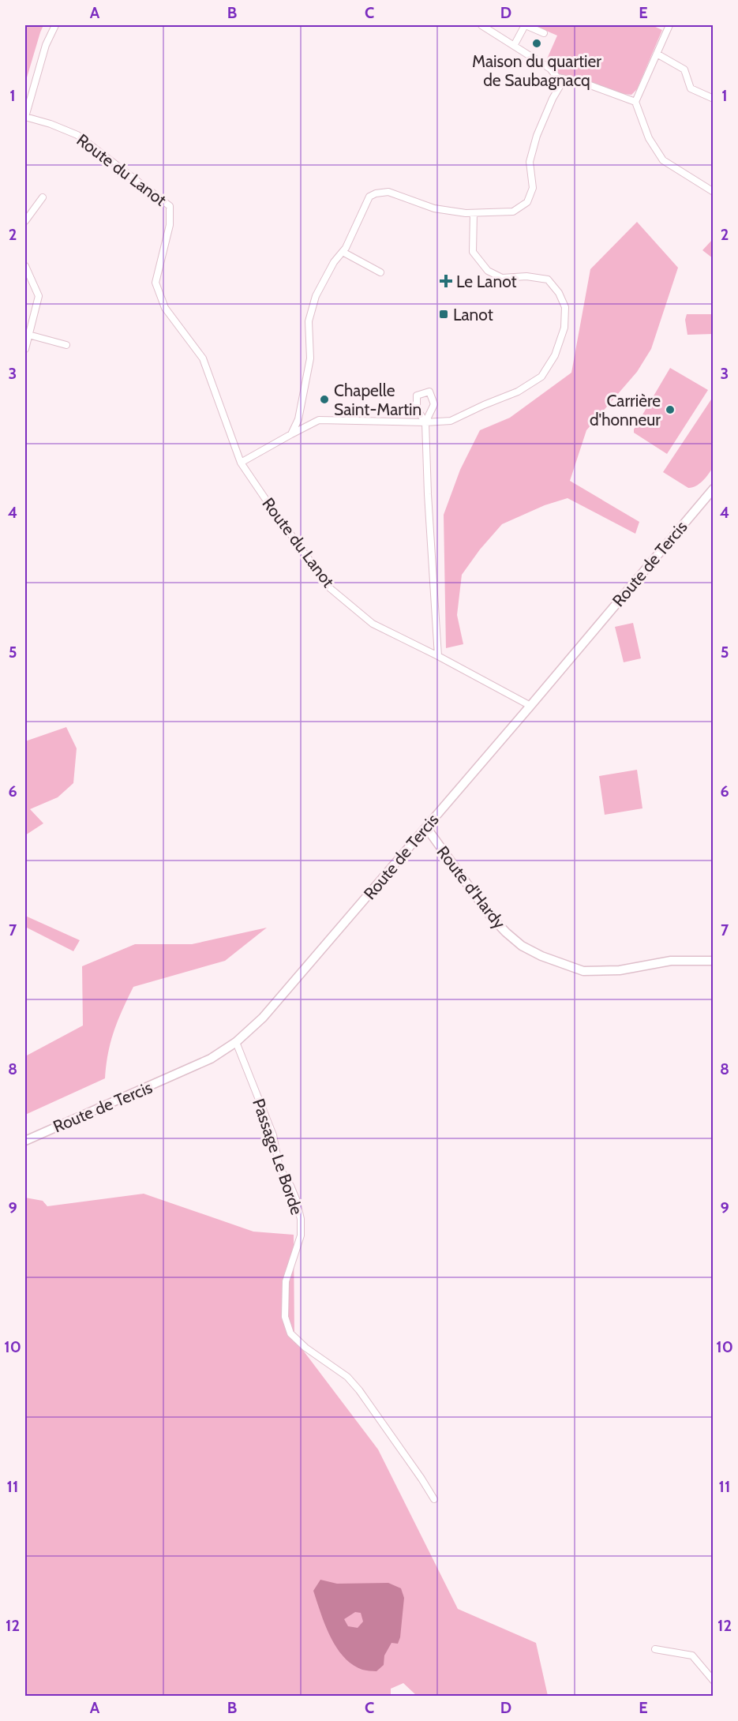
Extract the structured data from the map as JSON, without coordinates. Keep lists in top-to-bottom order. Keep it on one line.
{"streets":{"main road":["Route de Tercis","Route d'Hardy"],"street":["Route du Lanot","Passage Le Borde"]},"crossings":[["Route du Lanot","Route de Tercis"],["Route de Tercis","Route d'Hardy"],["Route de Tercis","Passage Le Borde"]],"places":{"other":["Maison du quartier de Saubagnacq","Chapelle Saint-Martin","Carrière d'honneur"],"health":["Le Lanot"],"transit":["Lanot"]},"grid":{"columns":["A","B","C","D","E"],"rows":["1","2","3","4","5","6","7","8","9","10","11","12"]}}
